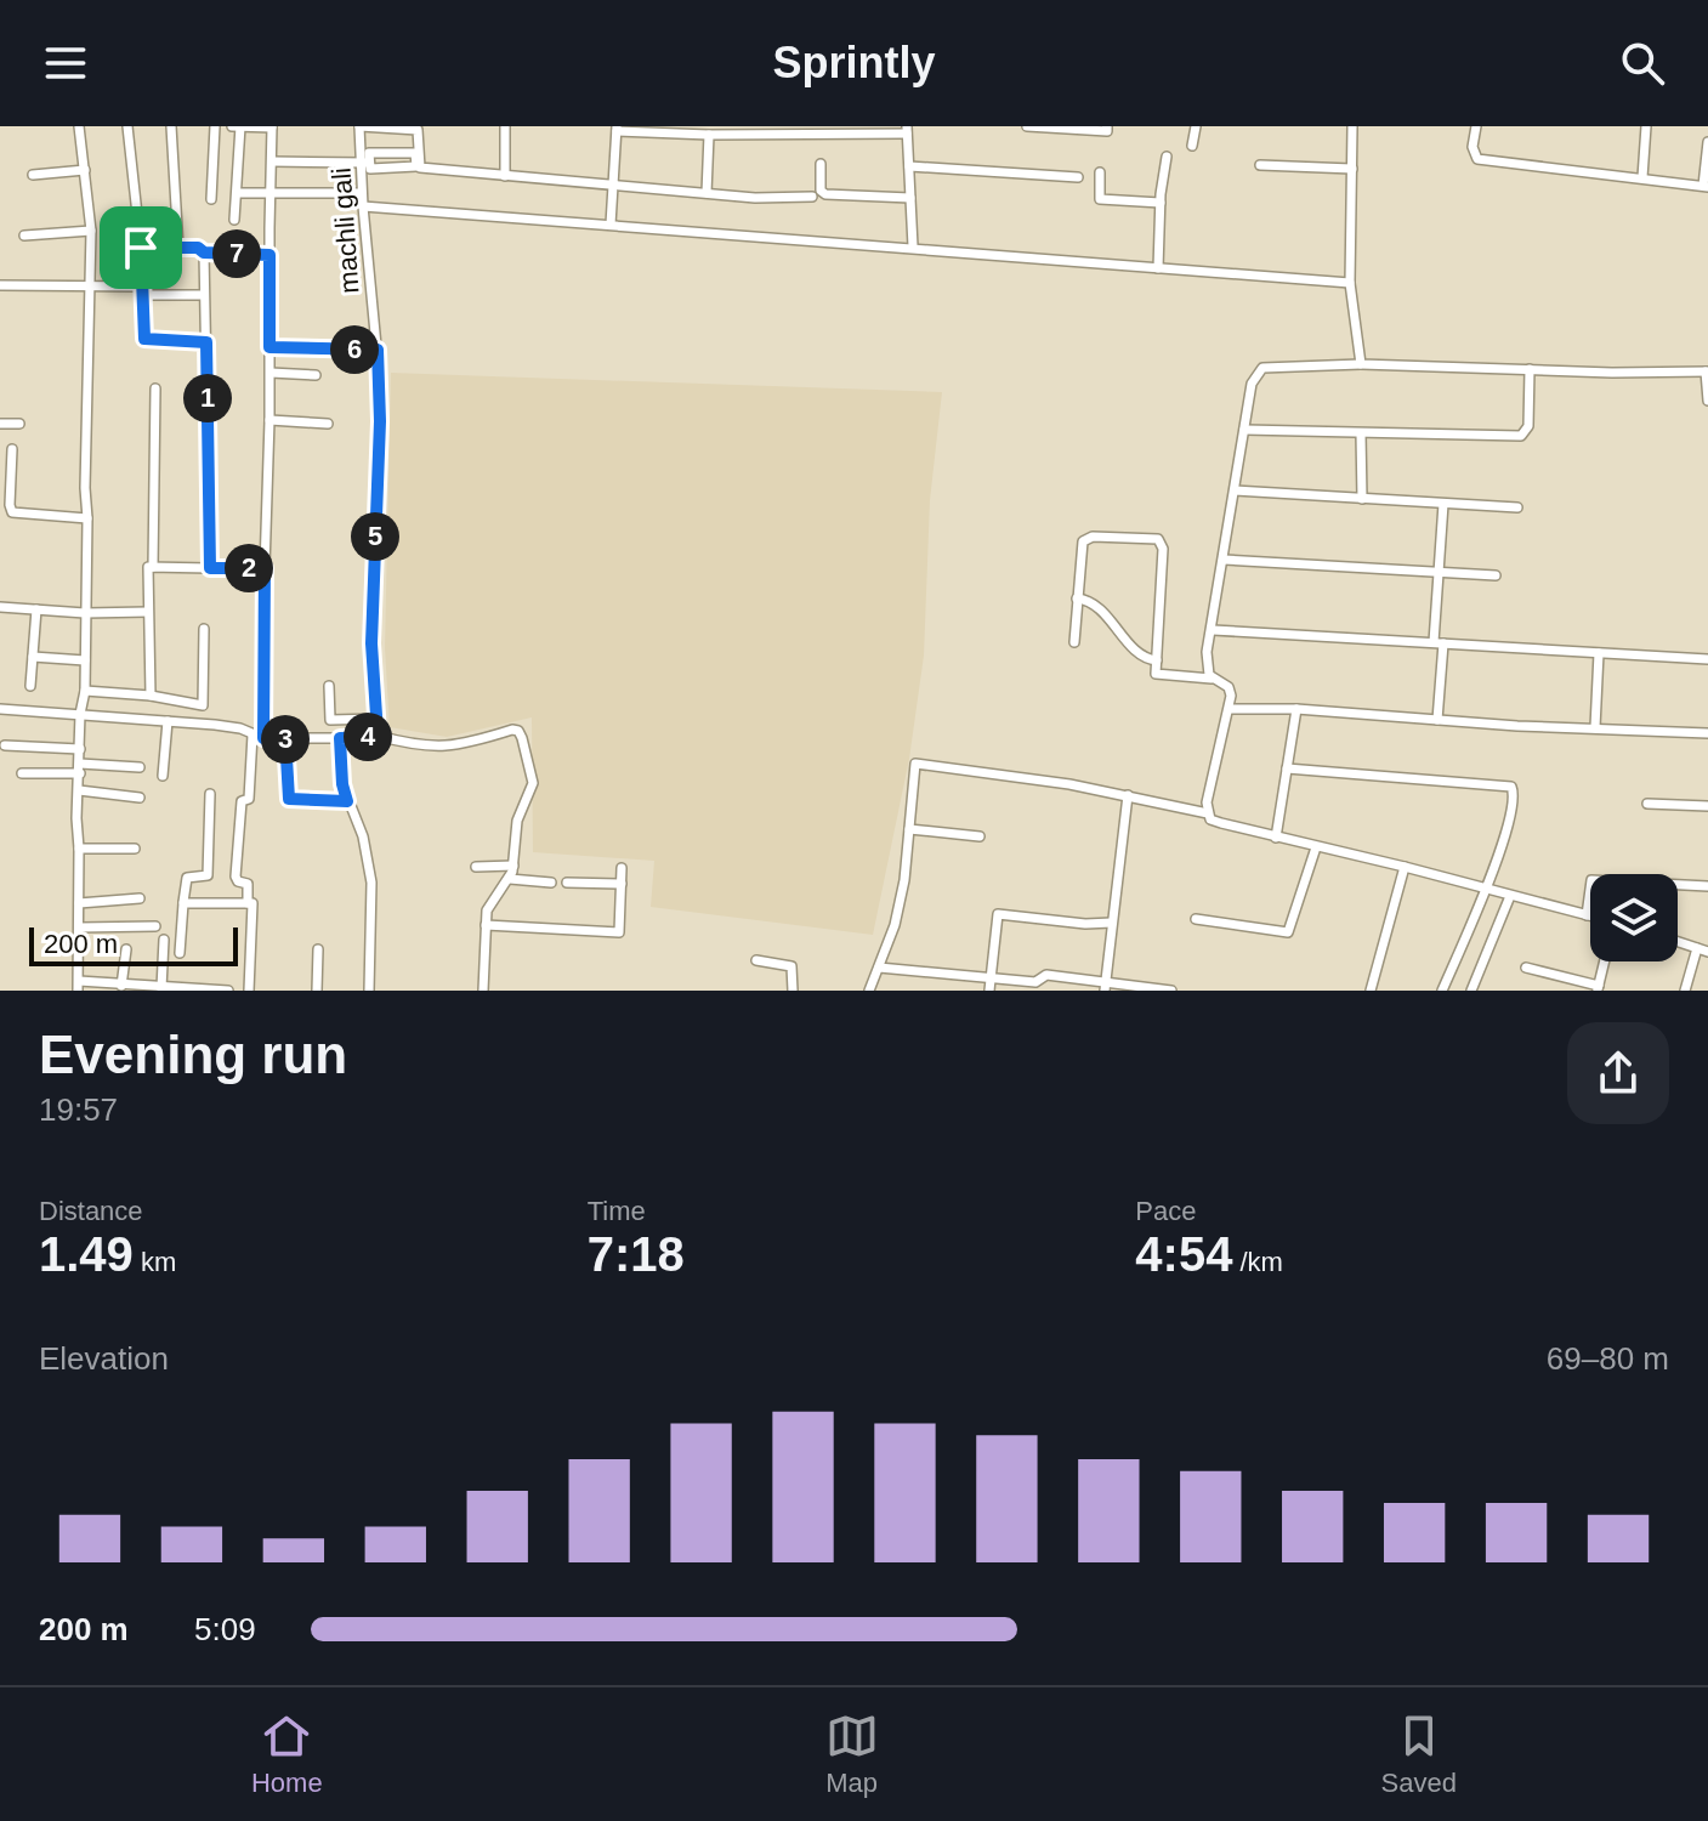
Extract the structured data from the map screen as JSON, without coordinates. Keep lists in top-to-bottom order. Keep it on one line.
{"streets":{"street":["machli gali"]},"scale_bar":"200 m","page":{"header":"Sprintly","pins":["7","6","1","5","2","4","3"],"scale":"200 m","heading":["Evening run","19:57"],"stats":[["Distance","1.49 km"],["Time","7:18"],["Pace","4:54 /km"]],"chart":["Elevation","69–80 m"],"list":[{"name":"200 m","note":"5:09"}],"tabs":["Home","Map","Saved"]}}
